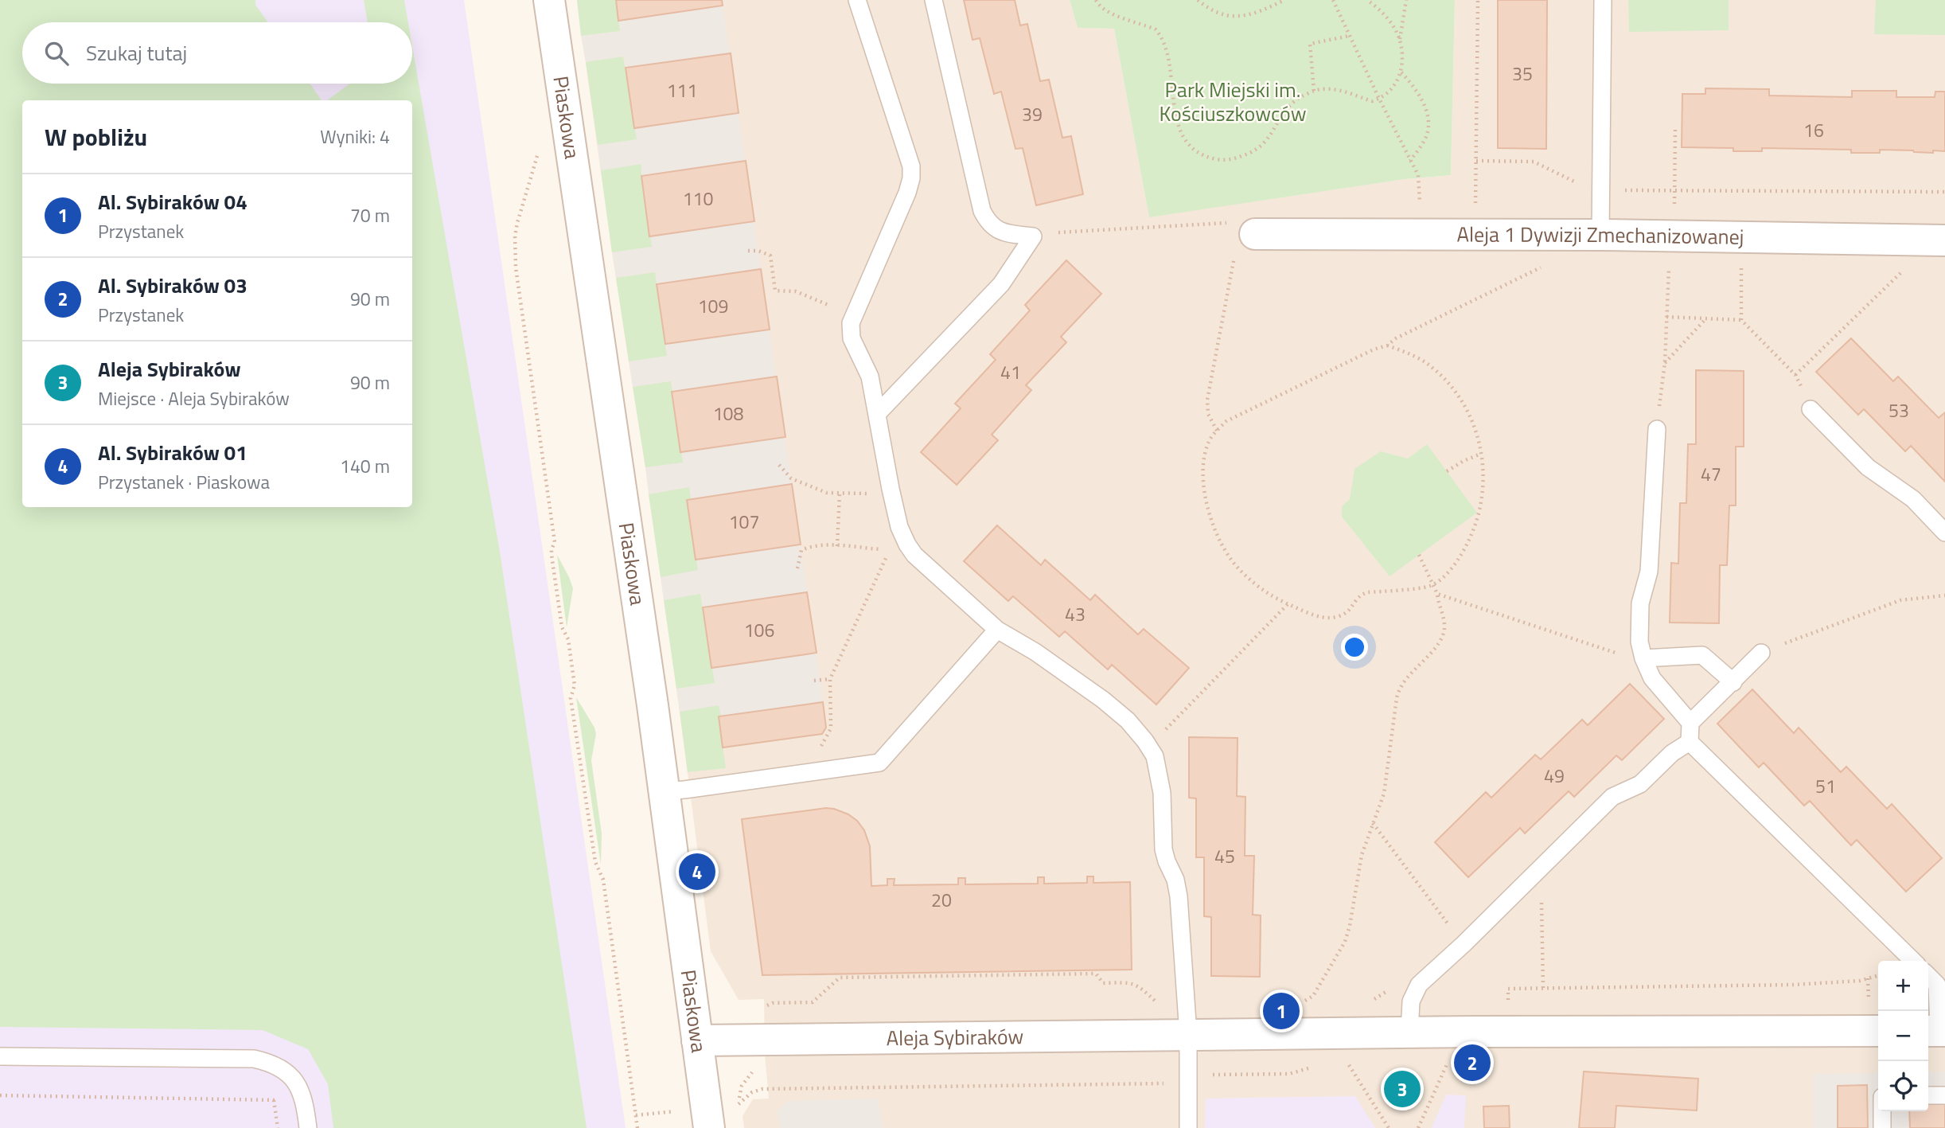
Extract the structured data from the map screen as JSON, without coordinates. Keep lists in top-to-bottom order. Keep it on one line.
{"streets":{"street":["Piaskowa","Aleja 1 Dywizji Zmechanizowanej","Aleja Sybiraków"]},"crossings":[["Piaskowa","Aleja Sybiraków"]],"parks":["Park Miejski im. Kościuszkowców"],"house_numbers":["35","111","39","16","110","109","41","53","108","47","107","43","106","49","51","45","20"],"page":{"search":"Szukaj tutaj","heading":["W pobliżu","Wyniki: 4"],"list":[{"mark":"1","name":"Al. Sybiraków 04","note":"Przystanek","value":"70 m"},{"mark":"2","name":"Al. Sybiraków 03","note":"Przystanek","value":"90 m"},{"mark":"3","name":"Aleja Sybiraków","note":"Miejsce · Aleja Sybiraków","value":"90 m"},{"mark":"4","name":"Al. Sybiraków 01","note":"Przystanek · Piaskowa","value":"140 m"}],"pins":["4","1","2","3"],"map_buttons":["+","−"]}}
